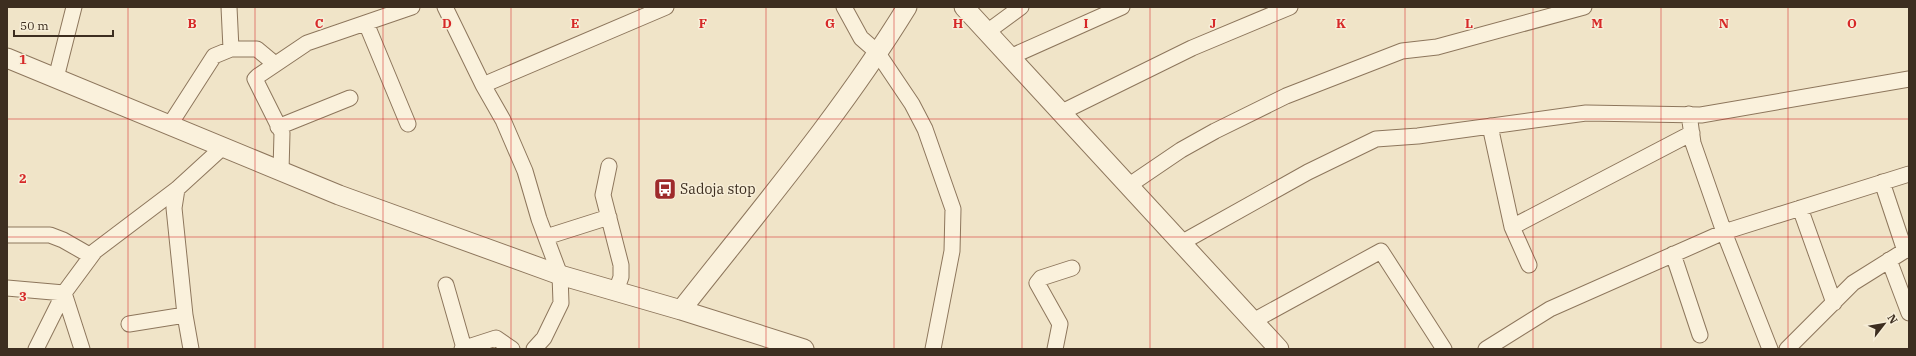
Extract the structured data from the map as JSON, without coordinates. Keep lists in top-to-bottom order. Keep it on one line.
{"places":{"bus stop":["Sadoja stop"]},"scale_bar":"50 m","north":"top right","grid":{"columns":["B","C","D","E","F","G","H","I","J","K","L","M","N","O"],"rows":["1","2","3"]}}
